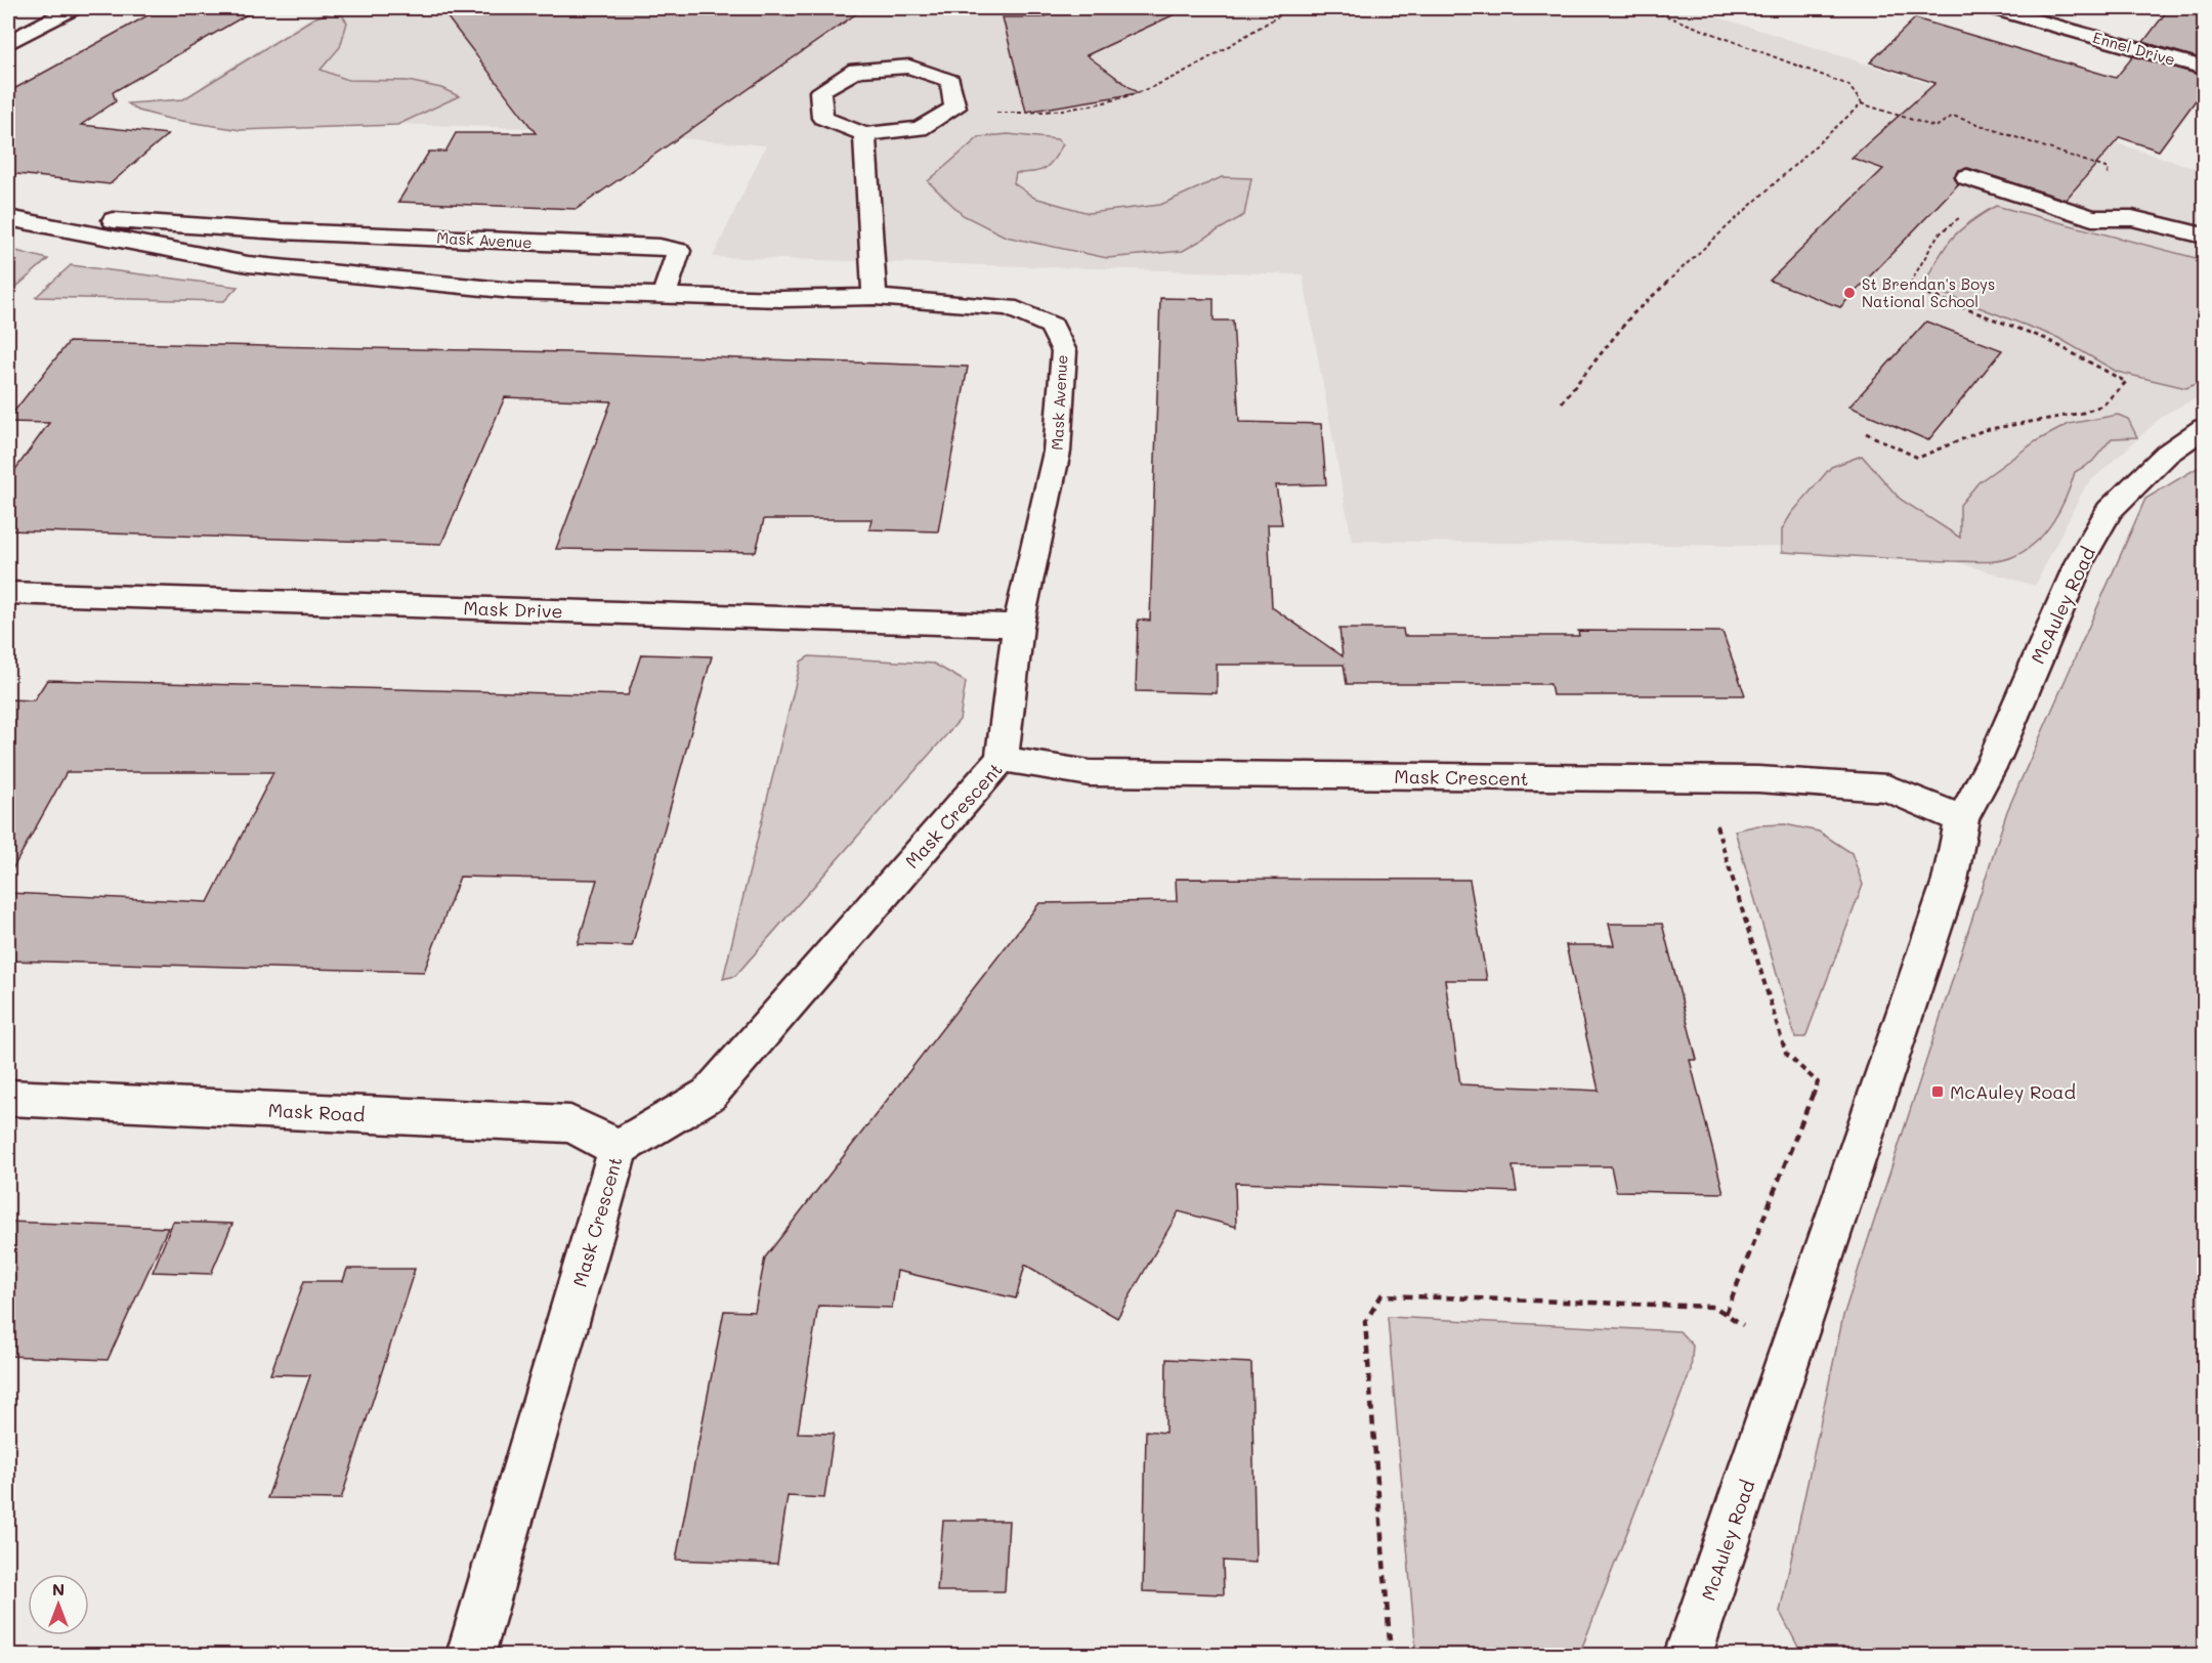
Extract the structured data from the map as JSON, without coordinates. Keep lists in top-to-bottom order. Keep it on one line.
{"streets":{"street":["Ennel Drive","Mask Avenue","McAuley Road","Mask Drive","Mask Crescent","Mask Road"]},"crossings":[["Mask Avenue","Mask Drive"],["Mask Avenue","Mask Crescent"],["McAuley Road","Mask Crescent"],["Mask Crescent","Mask Road"]],"places":{"other":["St Brendan's Boys National School"],"transit":["McAuley Road"]},"north":"top"}
